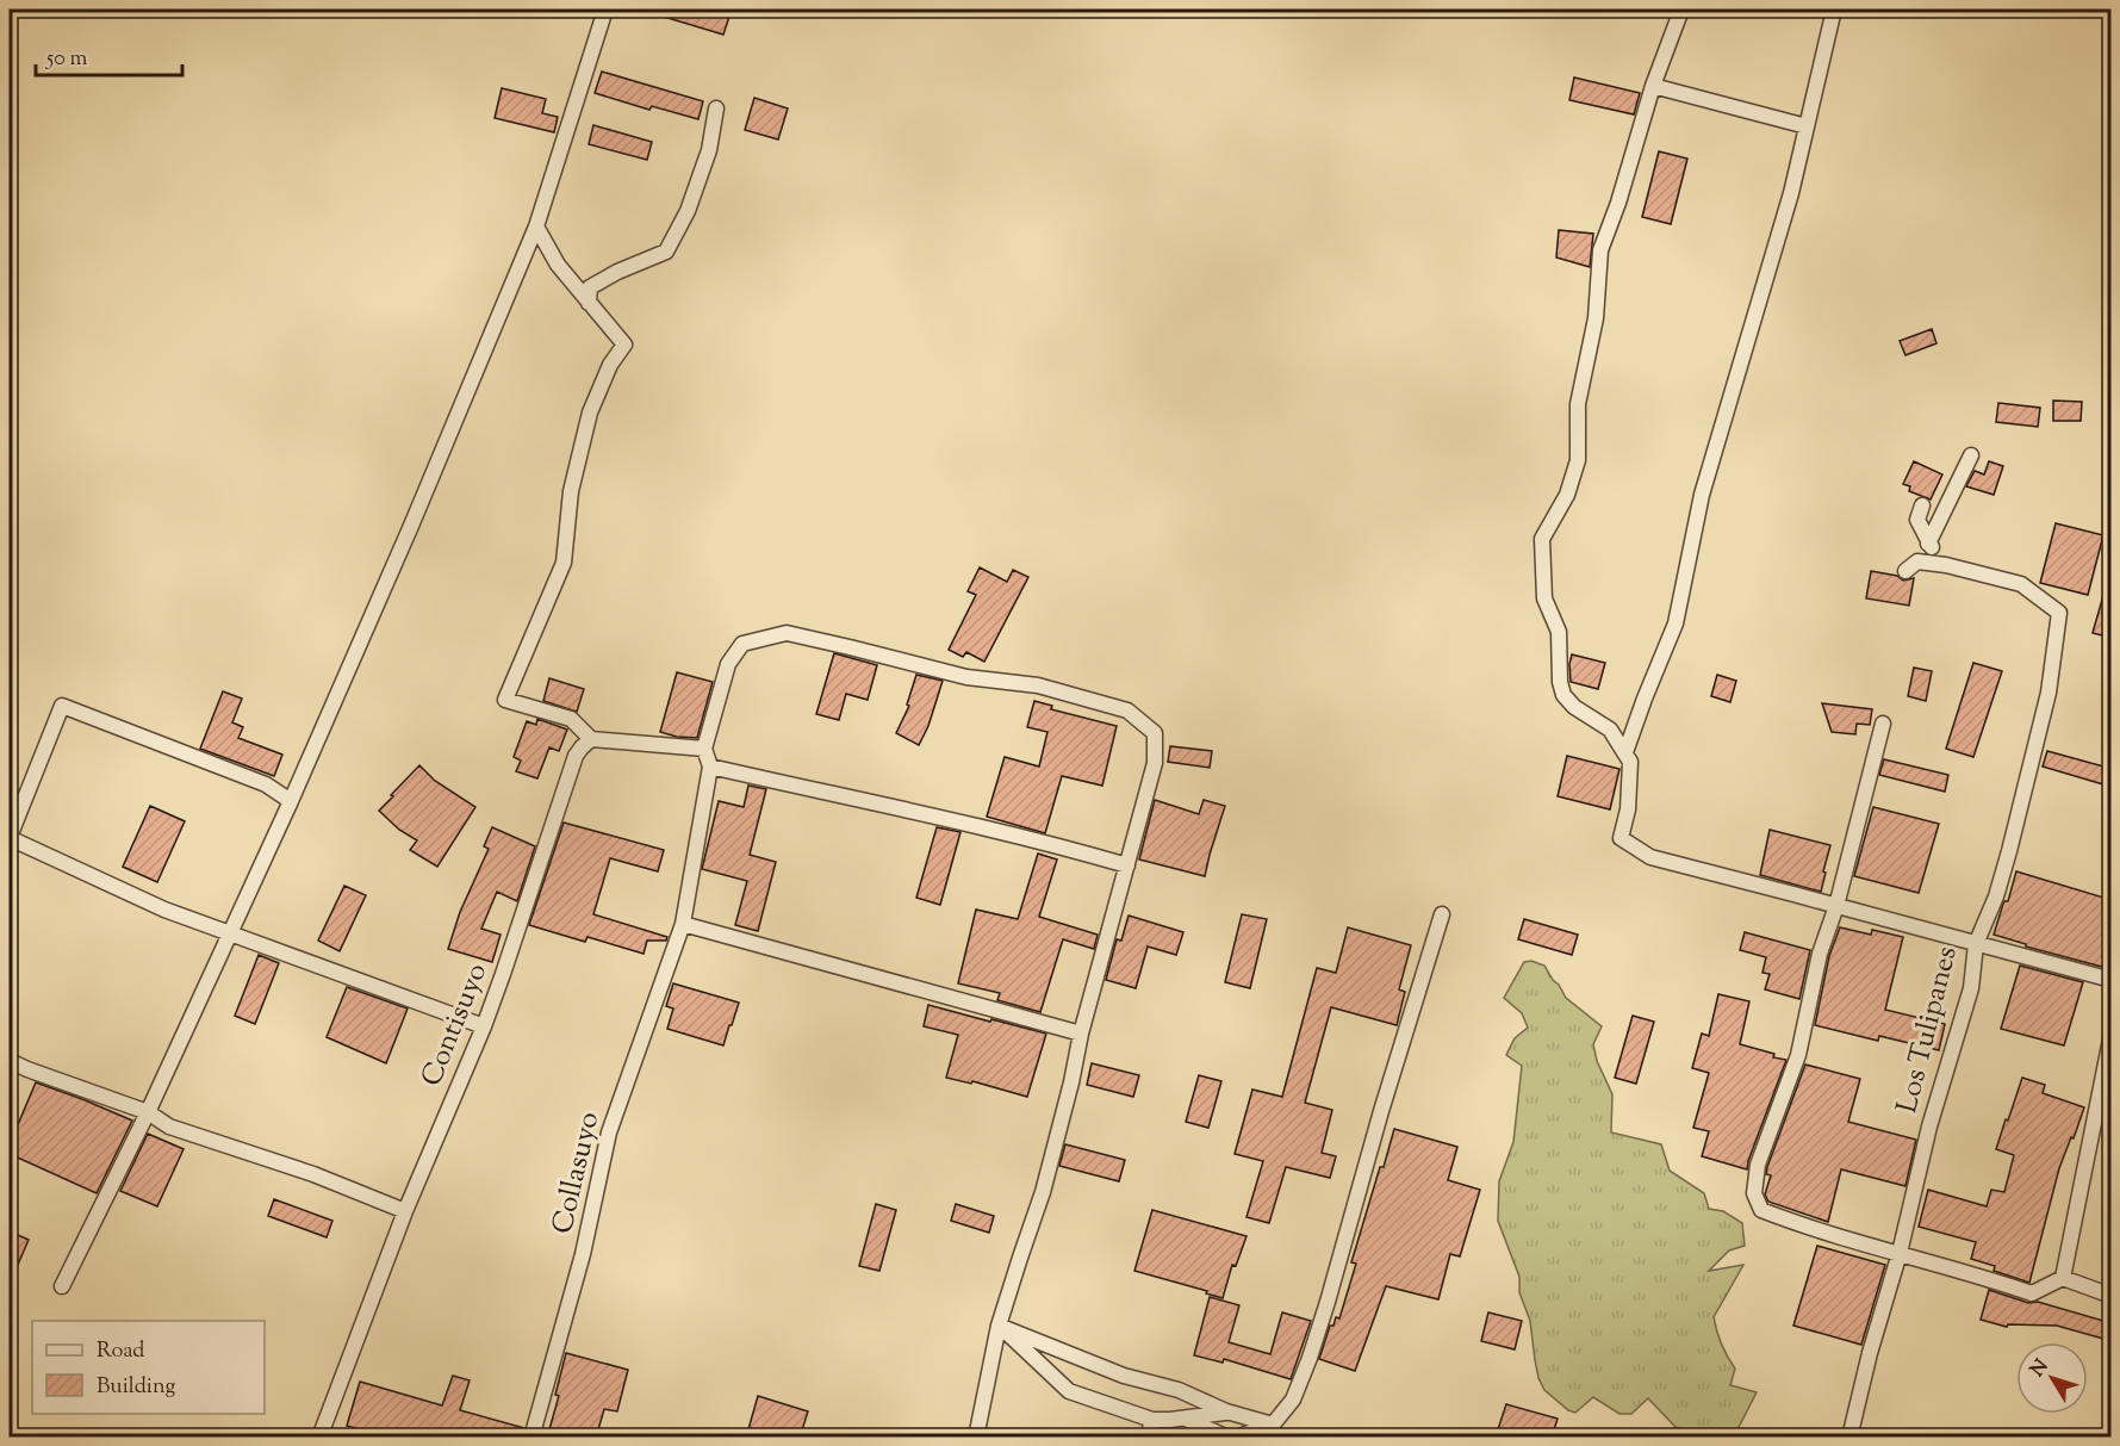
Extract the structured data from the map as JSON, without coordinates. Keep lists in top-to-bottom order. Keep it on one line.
{"streets":{"street":["Contisuyo","Los Tulipanes","Collasuyo"]},"legend":["Road","Building"],"scale_bar":"50 m","north":"top left"}
